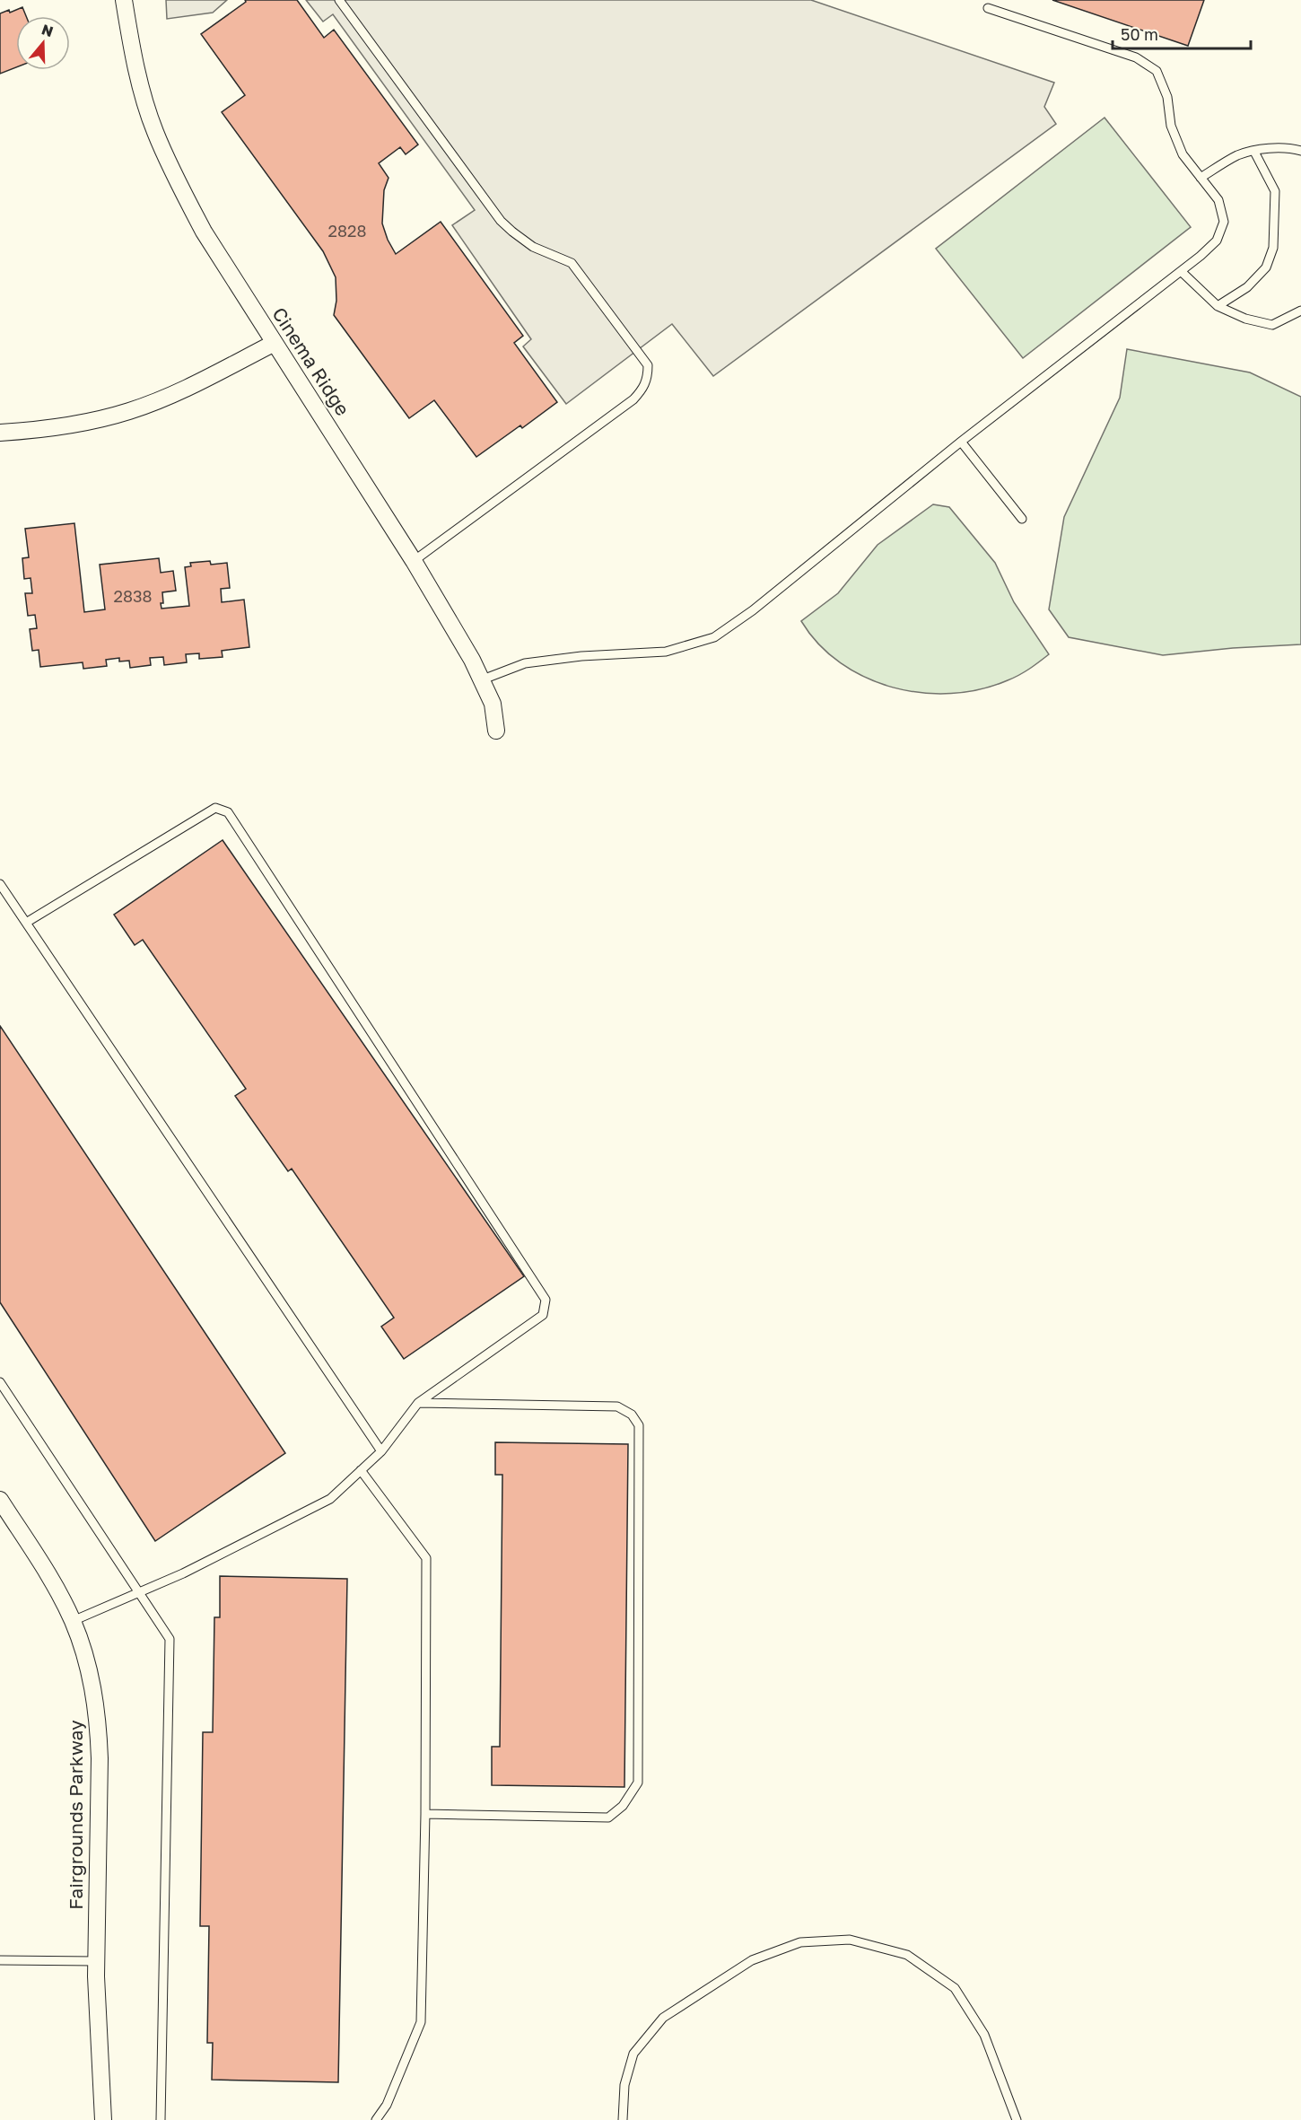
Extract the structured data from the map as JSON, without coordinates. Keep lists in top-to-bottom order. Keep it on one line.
{"streets":{"street":["Cinema Ridge","Fairgrounds Parkway"]},"house_numbers":["2828","2838"],"scale_bar":"50 m","north":"top"}
